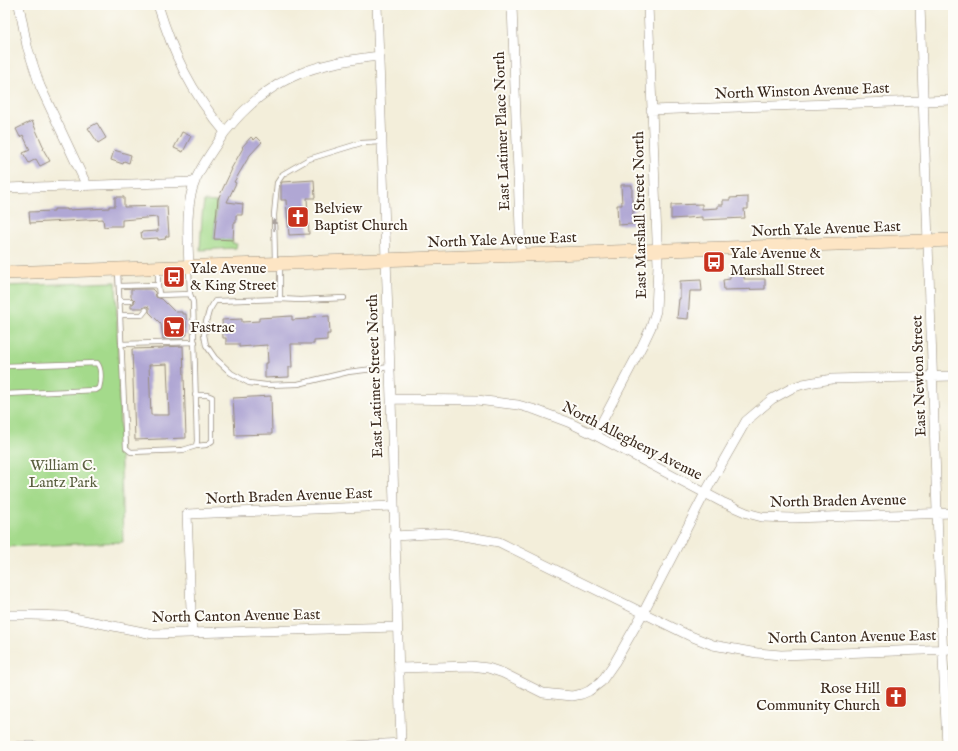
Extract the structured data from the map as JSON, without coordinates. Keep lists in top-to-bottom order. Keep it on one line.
{"streets":{"main road":["North Yale Avenue East"],"street":["North Winston Avenue East","East Latimer Place North","East Marshall Street North","East Latimer Street North","East Newton Street","North Allegheny Avenue","North Braden Avenue East","North Braden Avenue","North Canton Avenue East"]},"crossings":[["North Winston Avenue East","East Marshall Street North"],["North Winston Avenue East","East Newton Street"],["East Latimer Place North","North Yale Avenue East"],["East Marshall Street North","North Yale Avenue East"],["East Marshall Street North","North Allegheny Avenue"],["North Yale Avenue East","East Latimer Street North"],["North Yale Avenue East","East Newton Street"],["East Latimer Street North","North Allegheny Avenue"],["East Latimer Street North","North Braden Avenue East"],["East Latimer Street North","North Canton Avenue East"],["East Newton Street","North Allegheny Avenue"],["East Newton Street","North Braden Avenue"],["East Newton Street","North Canton Avenue East"],["North Allegheny Avenue","North Braden Avenue"],["North Braden Avenue East","North Canton Avenue East"]],"parks":["William C. Lantz Park"],"places":{"church":["Belview Baptist Church","Rose Hill Community Church"],"bus stop":["Yale Avenue & Marshall Street","Yale Avenue & King Street"],"supermarket":["Fastrac"]}}
